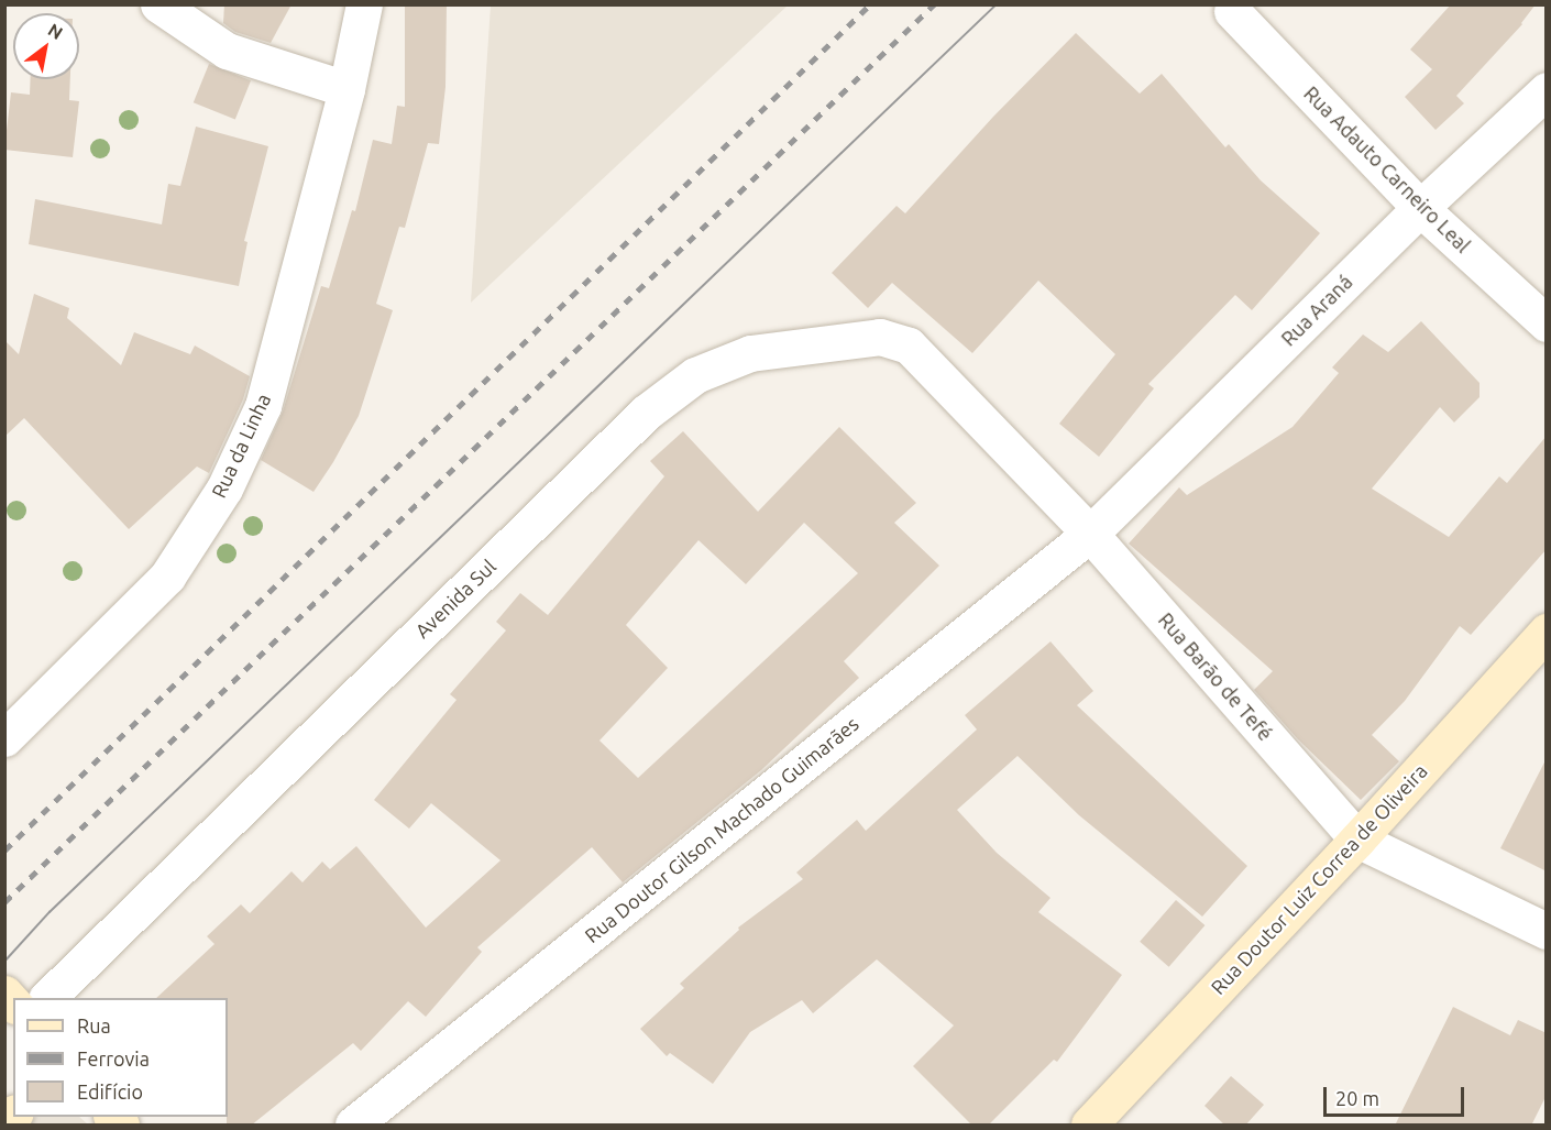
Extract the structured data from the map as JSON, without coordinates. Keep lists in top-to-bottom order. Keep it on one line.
{"streets":{"street":["Rua Adauto Carneiro Leal","Rua Araná","Rua da Linha","Avenida Sul","Rua Barão de Tefé","Rua Doutor Gilson Machado Guimarães","Rua Doutor Luiz Correa de Oliveira"]},"crossings":[["Rua Adauto Carneiro Leal","Rua Araná"],["Rua Araná","Rua Barão de Tefé"],["Rua Araná","Rua Doutor Gilson Machado Guimarães"],["Avenida Sul","Rua Barão de Tefé"],["Rua Barão de Tefé","Rua Doutor Gilson Machado Guimarães"],["Rua Barão de Tefé","Rua Doutor Luiz Correa de Oliveira"]],"legend":["Rua","Ferrovia","Edifício"],"scale_bar":"20 m","north":"top right"}
